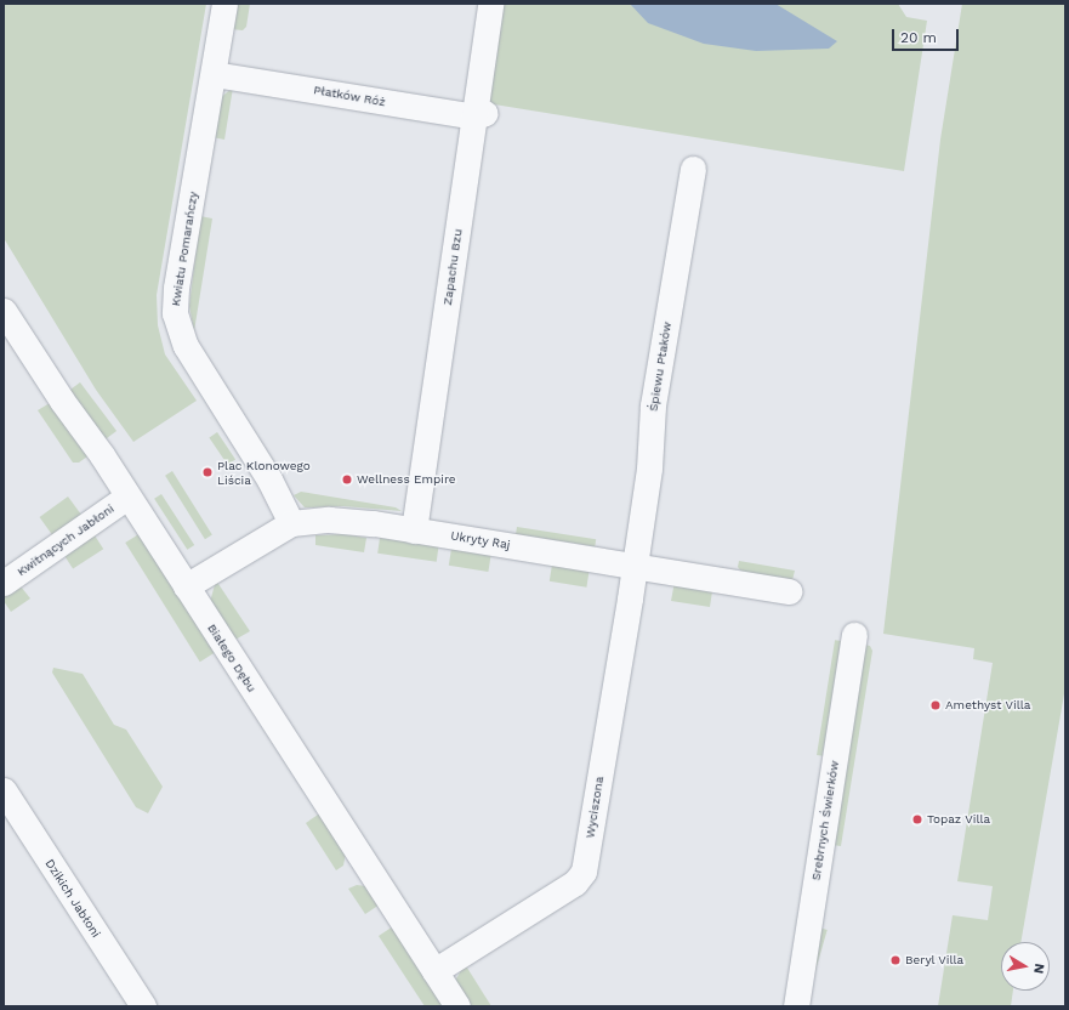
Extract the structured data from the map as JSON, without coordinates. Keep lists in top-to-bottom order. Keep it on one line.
{"streets":{"street":["Płatków Róż","Kwiatu Pomarańczy","Zapachu Bzu","Śpiewu Ptaków","Kwitnących Jabłoni","Ukryty Raj","Białego Dębu","Wyciszona","Srebrnych Świerków","Dzikich Jabłoni"]},"crossings":[["Płatków Róż","Kwiatu Pomarańczy"],["Płatków Róż","Zapachu Bzu"],["Kwiatu Pomarańczy","Ukryty Raj"],["Zapachu Bzu","Ukryty Raj"],["Śpiewu Ptaków","Ukryty Raj"],["Śpiewu Ptaków","Wyciszona"],["Kwitnących Jabłoni","Białego Dębu"],["Ukryty Raj","Białego Dębu"],["Ukryty Raj","Wyciszona"],["Białego Dębu","Wyciszona"]],"places":["Plac Klonowego Liścia","Wellness Empire","Amethyst Villa","Topaz Villa","Beryl Villa"],"scale_bar":"20 m","north":"right"}
